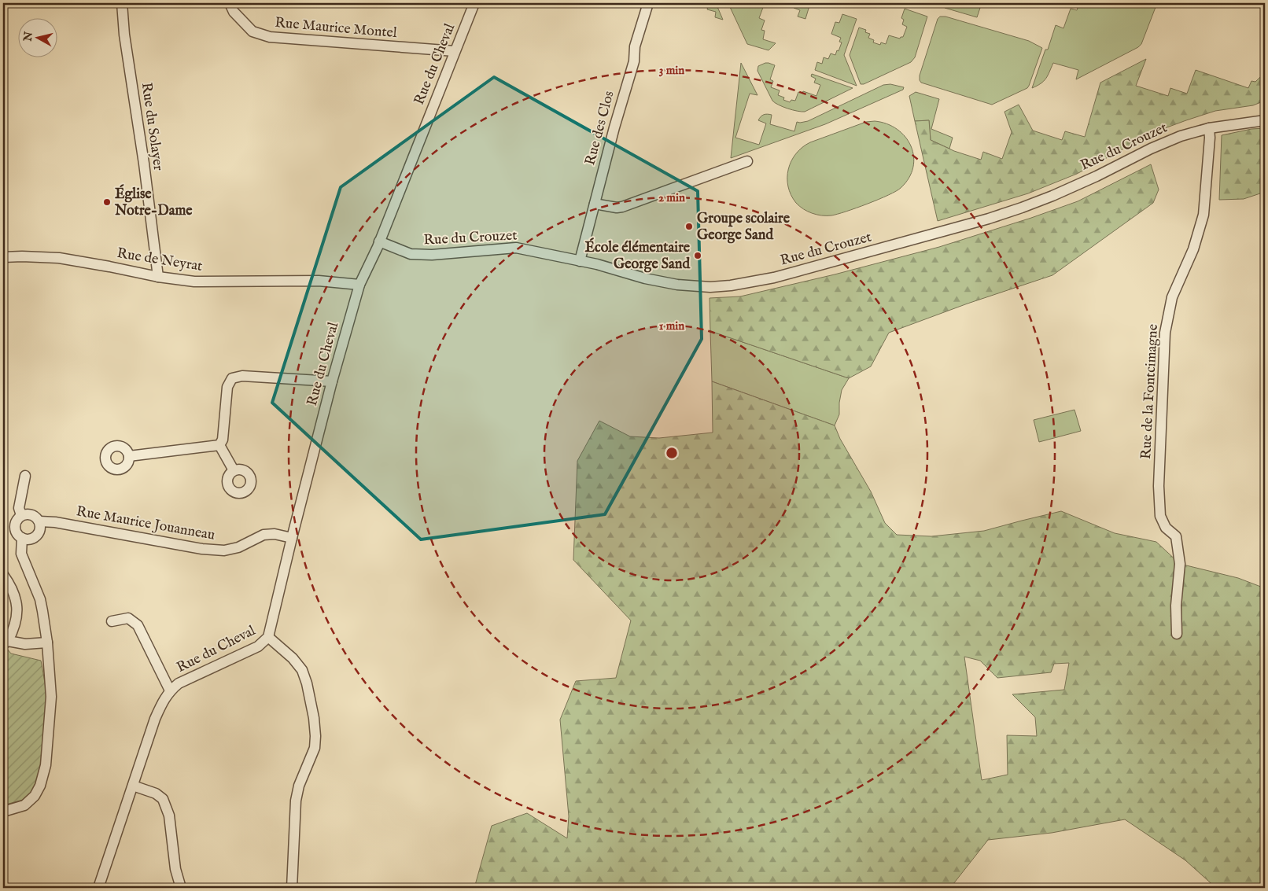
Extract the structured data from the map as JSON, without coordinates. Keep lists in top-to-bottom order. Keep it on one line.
{"streets":{"street":["Rue Maurice Montel","Rue du Cheval","Rue du Solayer","Rue des Clos","Rue du Crouzet","Rue de Neyrat","Rue de la Fontcimagne","Rue Maurice Jouanneau"]},"crossings":[["Rue Maurice Montel","Rue du Cheval"],["Rue du Cheval","Rue du Crouzet"],["Rue du Cheval","Rue de Neyrat"],["Rue du Cheval","Rue Maurice Jouanneau"],["Rue du Solayer","Rue de Neyrat"],["Rue des Clos","Rue du Crouzet"],["Rue du Crouzet","Rue de la Fontcimagne"]],"places":["Église Notre-Dame","Groupe scolaire George Sand","École élémentaire George Sand"],"north":"left","rings":["3 min","2 min","1 min"]}
